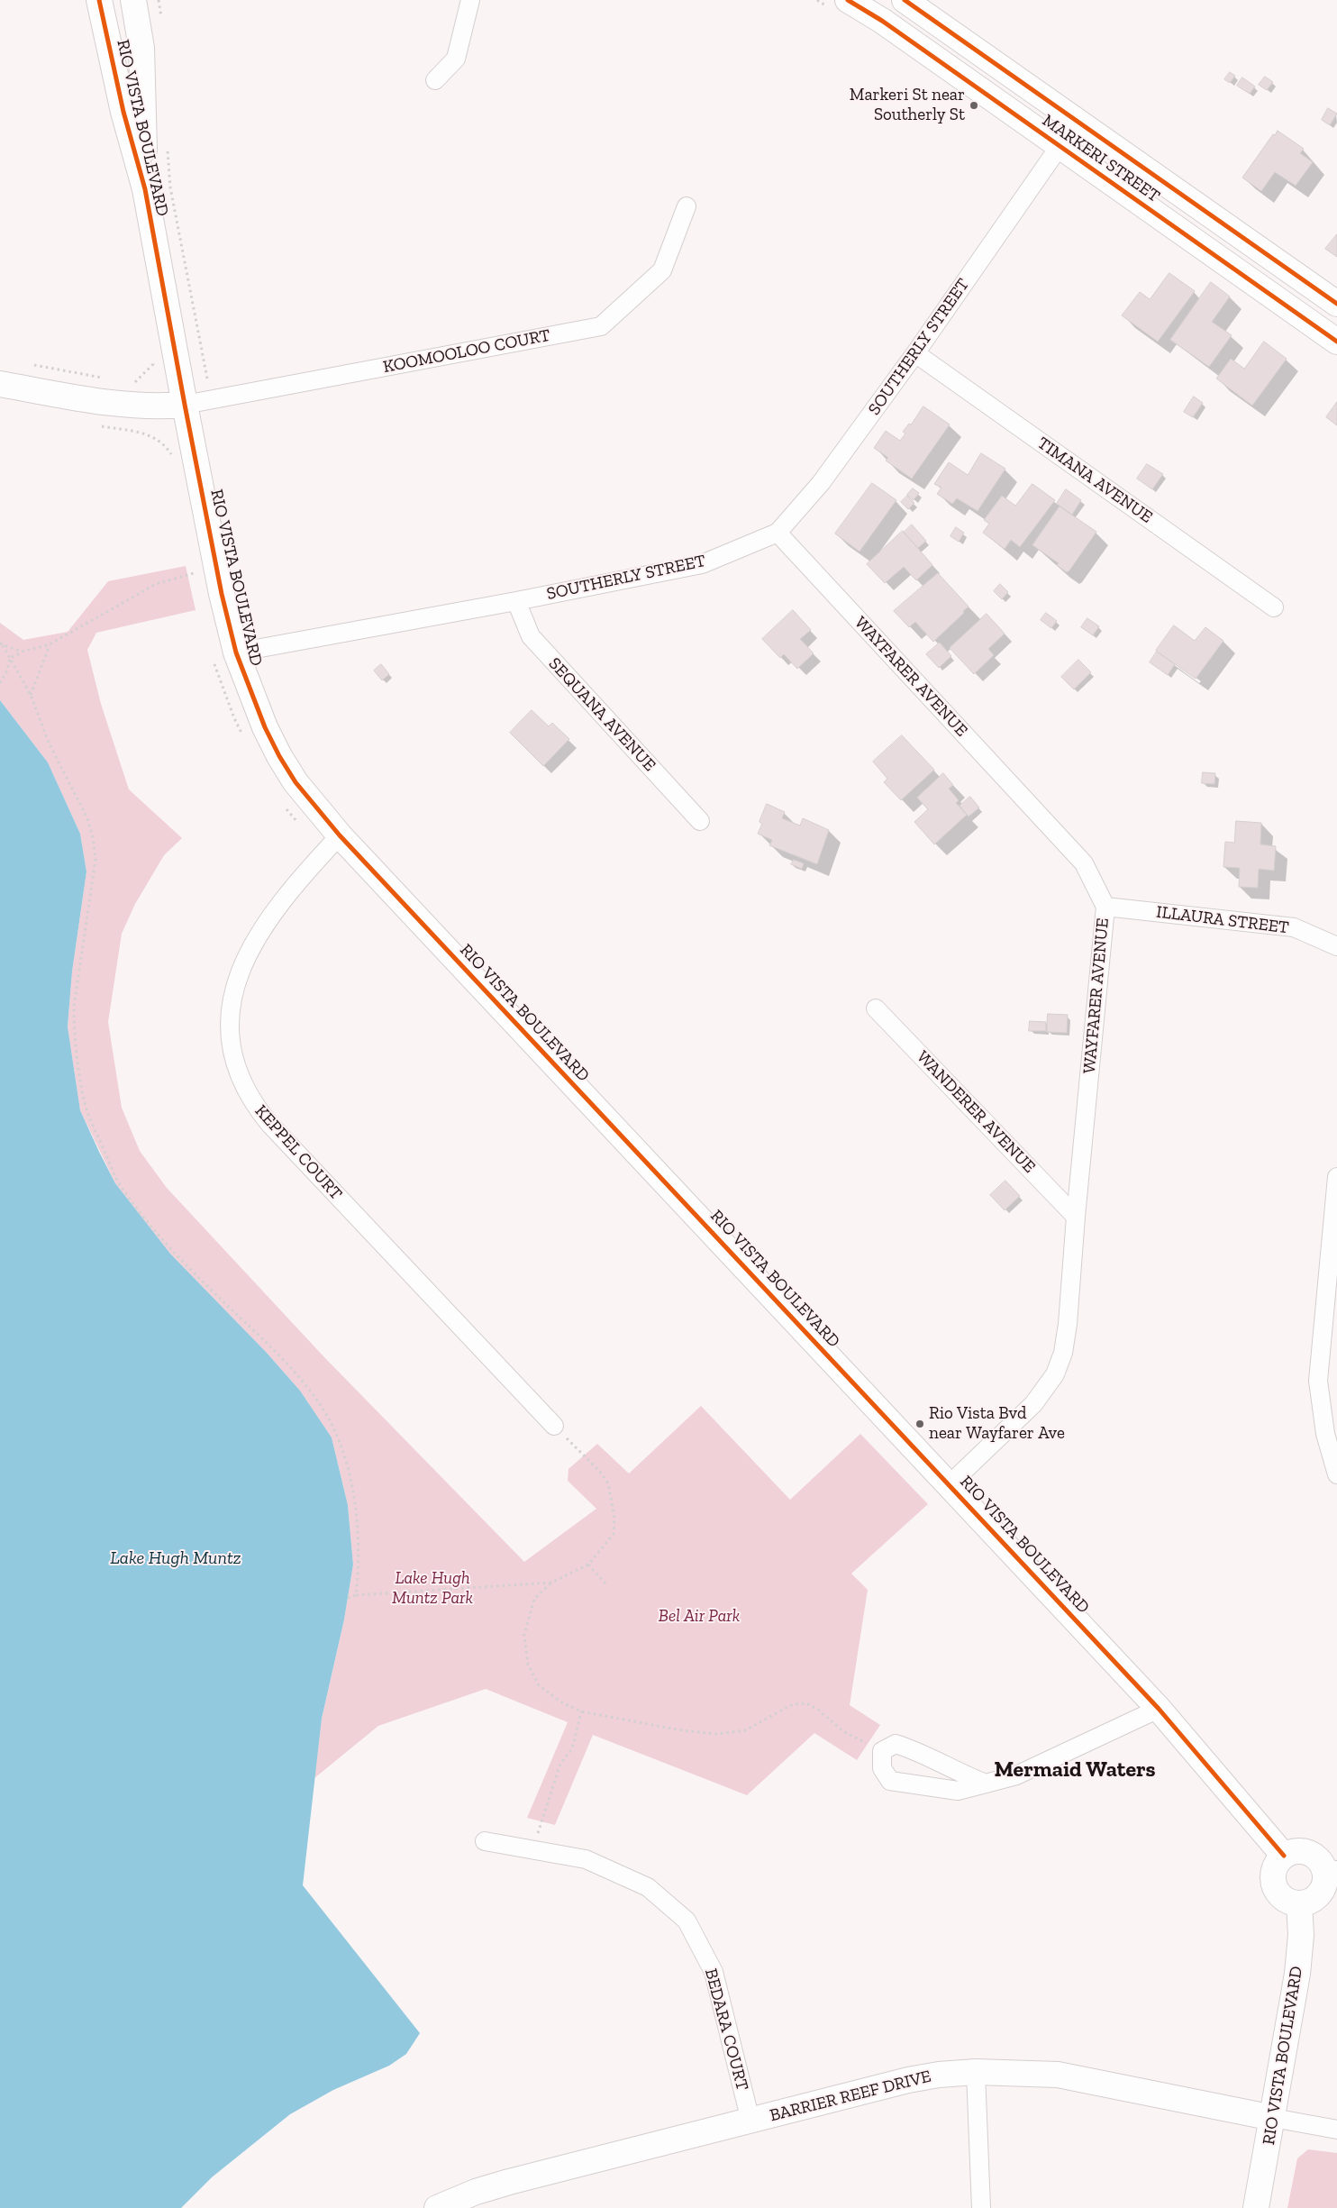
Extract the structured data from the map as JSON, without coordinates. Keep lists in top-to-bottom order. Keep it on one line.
{"streets":{"street":["RIO VISTA BOULEVARD","MARKERI STREET","SOUTHERLY STREET","KOOMOOLOO COURT","TIMANA AVENUE","WAYFARER AVENUE","SEQUANA AVENUE","ILLAURA STREET","WANDERER AVENUE","KEPPEL COURT","BEDARA COURT","BARRIER REEF DRIVE"]},"crossings":[["RIO VISTA BOULEVARD","SOUTHERLY STREET"],["RIO VISTA BOULEVARD","KOOMOOLOO COURT"],["RIO VISTA BOULEVARD","WAYFARER AVENUE"],["RIO VISTA BOULEVARD","KEPPEL COURT"],["RIO VISTA BOULEVARD","BARRIER REEF DRIVE"],["MARKERI STREET","SOUTHERLY STREET"],["SOUTHERLY STREET","TIMANA AVENUE"],["SOUTHERLY STREET","WAYFARER AVENUE"],["SOUTHERLY STREET","SEQUANA AVENUE"],["WAYFARER AVENUE","ILLAURA STREET"],["WAYFARER AVENUE","WANDERER AVENUE"],["BEDARA COURT","BARRIER REEF DRIVE"]],"districts":["Mermaid Waters"],"water":["Lake Hugh Muntz"],"parks":["Lake Hugh Muntz Park","Bel Air Park"],"places":["Markeri St near Southerly St","Rio Vista Bvd near Wayfarer Ave"]}
